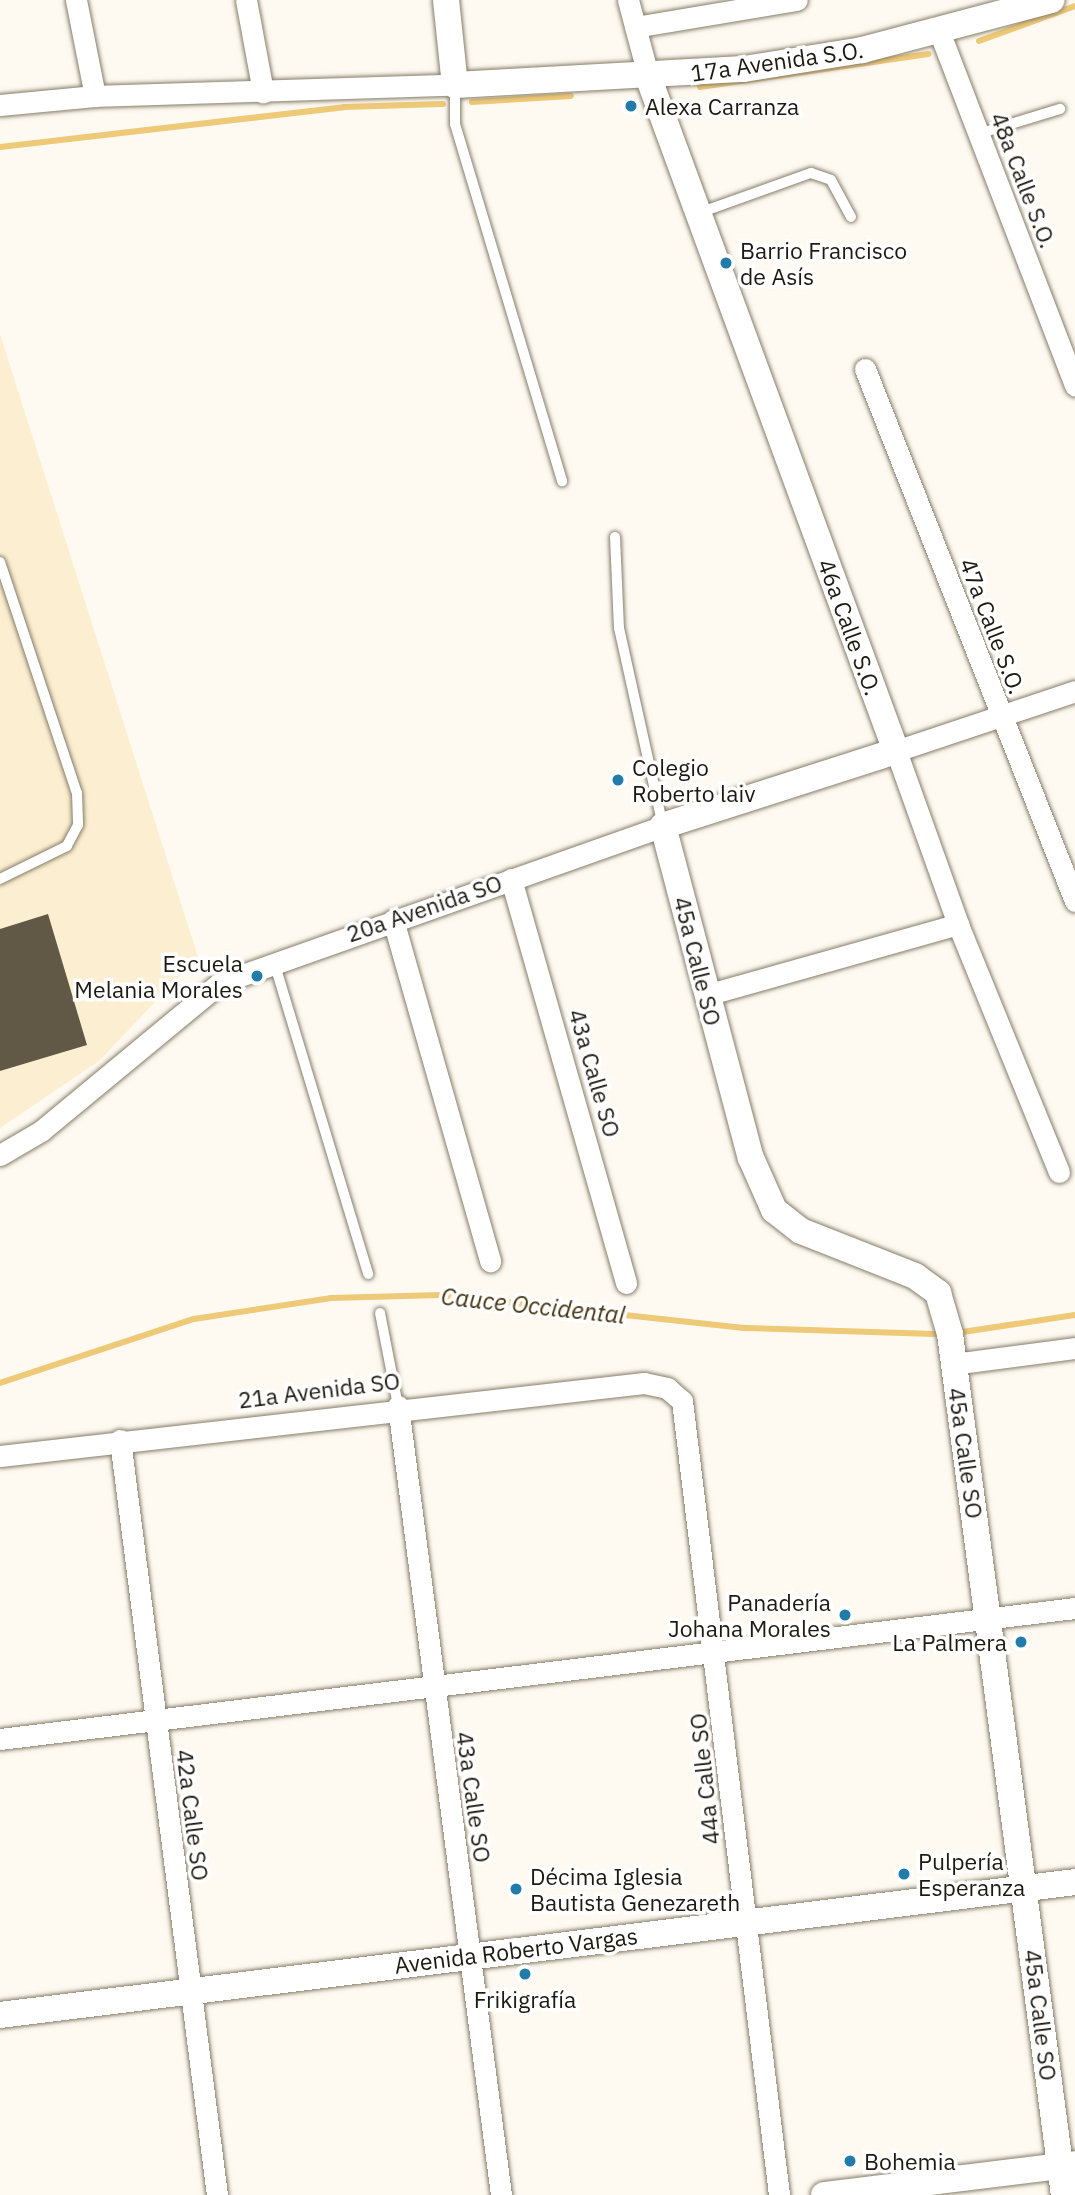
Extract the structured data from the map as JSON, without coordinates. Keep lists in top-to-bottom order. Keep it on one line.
{"streets":{"street":["17a Avenida S.O.","48a Calle S.O.","47a Calle S.O.","46a Calle S.O.","20a Avenida SO","45a Calle SO","43a Calle SO","21a Avenida SO","44a Calle SO","42a Calle SO","Avenida Roberto Vargas"]},"crossings":[["17a Avenida S.O.","48a Calle S.O."],["17a Avenida S.O.","46a Calle S.O."],["46a Calle S.O.","20a Avenida SO"],["20a Avenida SO","45a Calle SO"],["20a Avenida SO","43a Calle SO"],["45a Calle SO","Avenida Roberto Vargas"],["43a Calle SO","21a Avenida SO"],["43a Calle SO","Avenida Roberto Vargas"],["21a Avenida SO","44a Calle SO"],["21a Avenida SO","42a Calle SO"],["44a Calle SO","Avenida Roberto Vargas"],["42a Calle SO","Avenida Roberto Vargas"]],"water":["Cauce Occidental"],"places":["Alexa Carranza","Barrio Francisco de Asís","Colegio Roberto laiv","Escuela Melania Morales","Panadería Johana Morales","La Palmera","Pulpería Esperanza","Décima Iglesia Bautista Genezareth","Frikigrafía","Bohemia"]}
